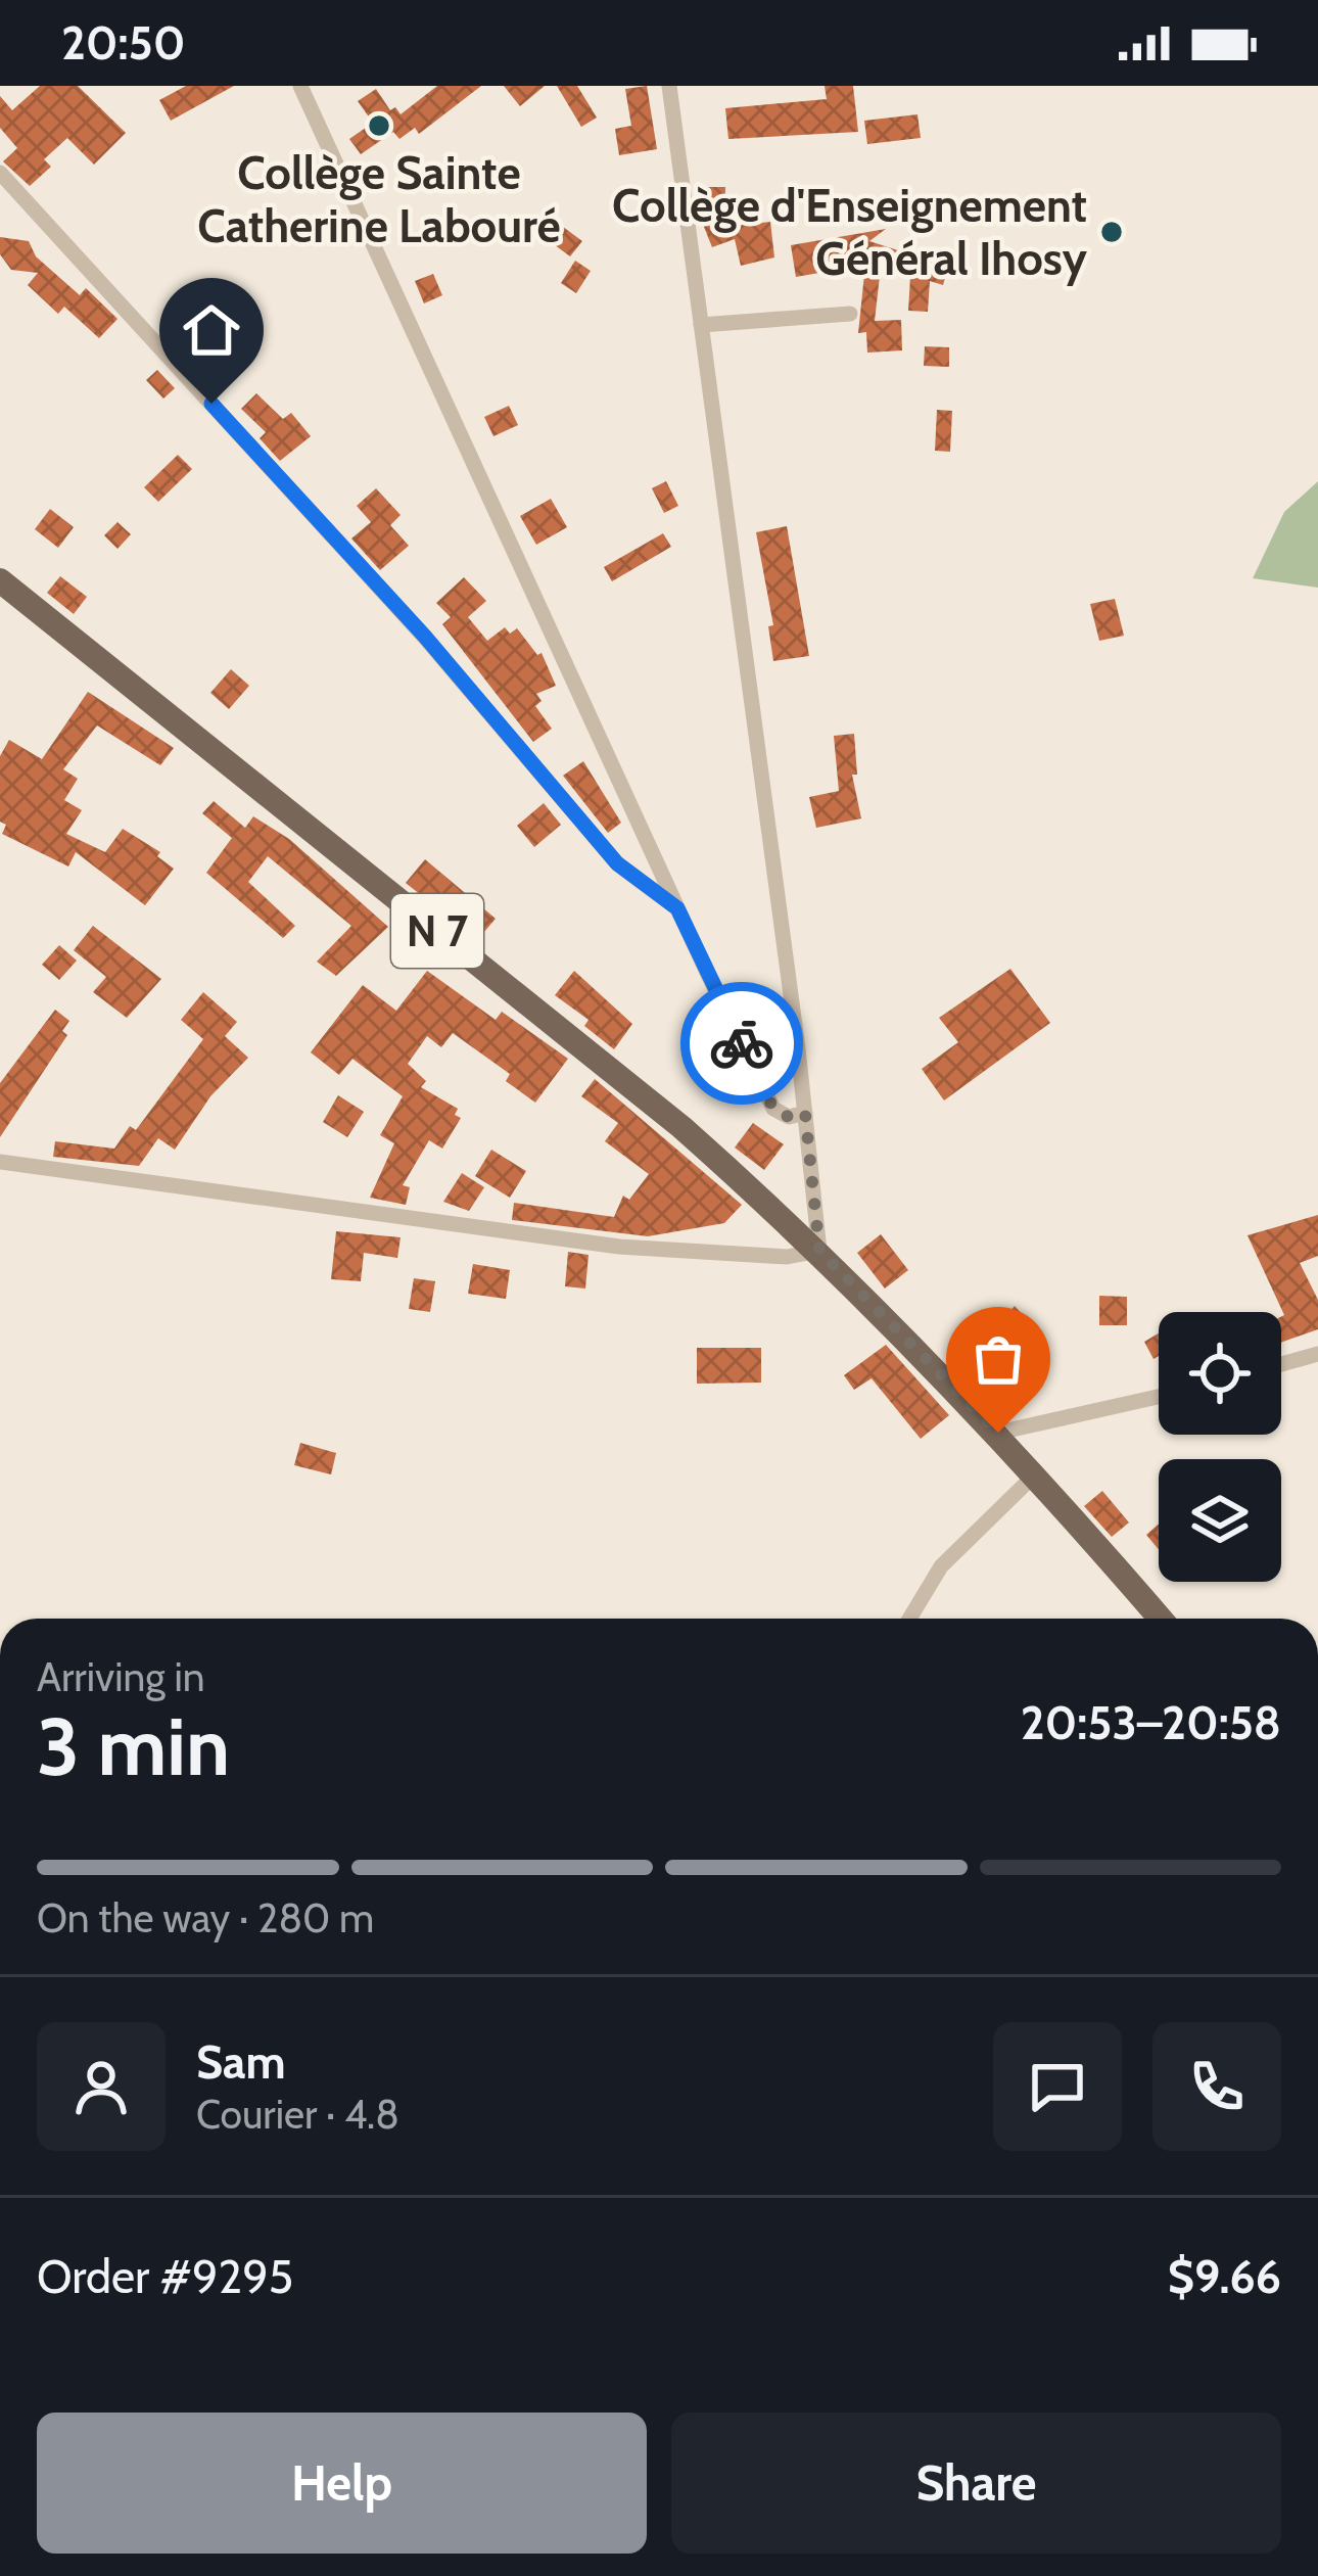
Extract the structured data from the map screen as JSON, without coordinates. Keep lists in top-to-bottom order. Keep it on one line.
{"streets":{"main road":["N 7"]},"places":["Collège Sainte Catherine Labouré","Collège d'Enseignement Général Ihosy"],"page":{"status":"20:50","heading":["3 min","Arriving in","20:53–20:58"],"panel":["Sam","Courier · 4.8","Order #9295","$9.66"],"bar":"On the way · 280 m","buttons":["Help","Share"]}}
